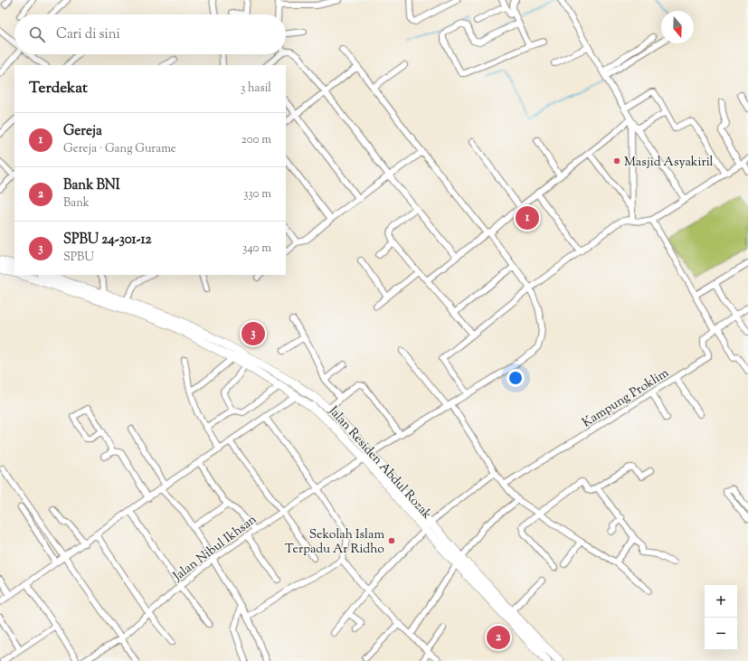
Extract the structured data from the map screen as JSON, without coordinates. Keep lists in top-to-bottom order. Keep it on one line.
{"streets":{"highway":["Jalan Residen Abdul Rozak"],"street":["Kampung Proklim","Jalan Nibul Ikhsan"]},"crossings":[["Jalan Residen Abdul Rozak","Jalan Nibul Ikhsan"]],"places":["Masjid Asyakiril","Sekolah Islam Terpadu Ar Ridho"],"north":"bottom","page":{"search":"Cari di sini","heading":["Terdekat","3 hasil"],"list":[{"mark":"1","name":"Gereja","note":"Gereja · Gang Gurame","value":"200 m"},{"mark":"2","name":"Bank BNI","note":"Bank","value":"330 m"},{"mark":"3","name":"SPBU 24-301-12","note":"SPBU","value":"340 m"}],"pins":["1","3","2"],"map_buttons":["+","−"]}}
